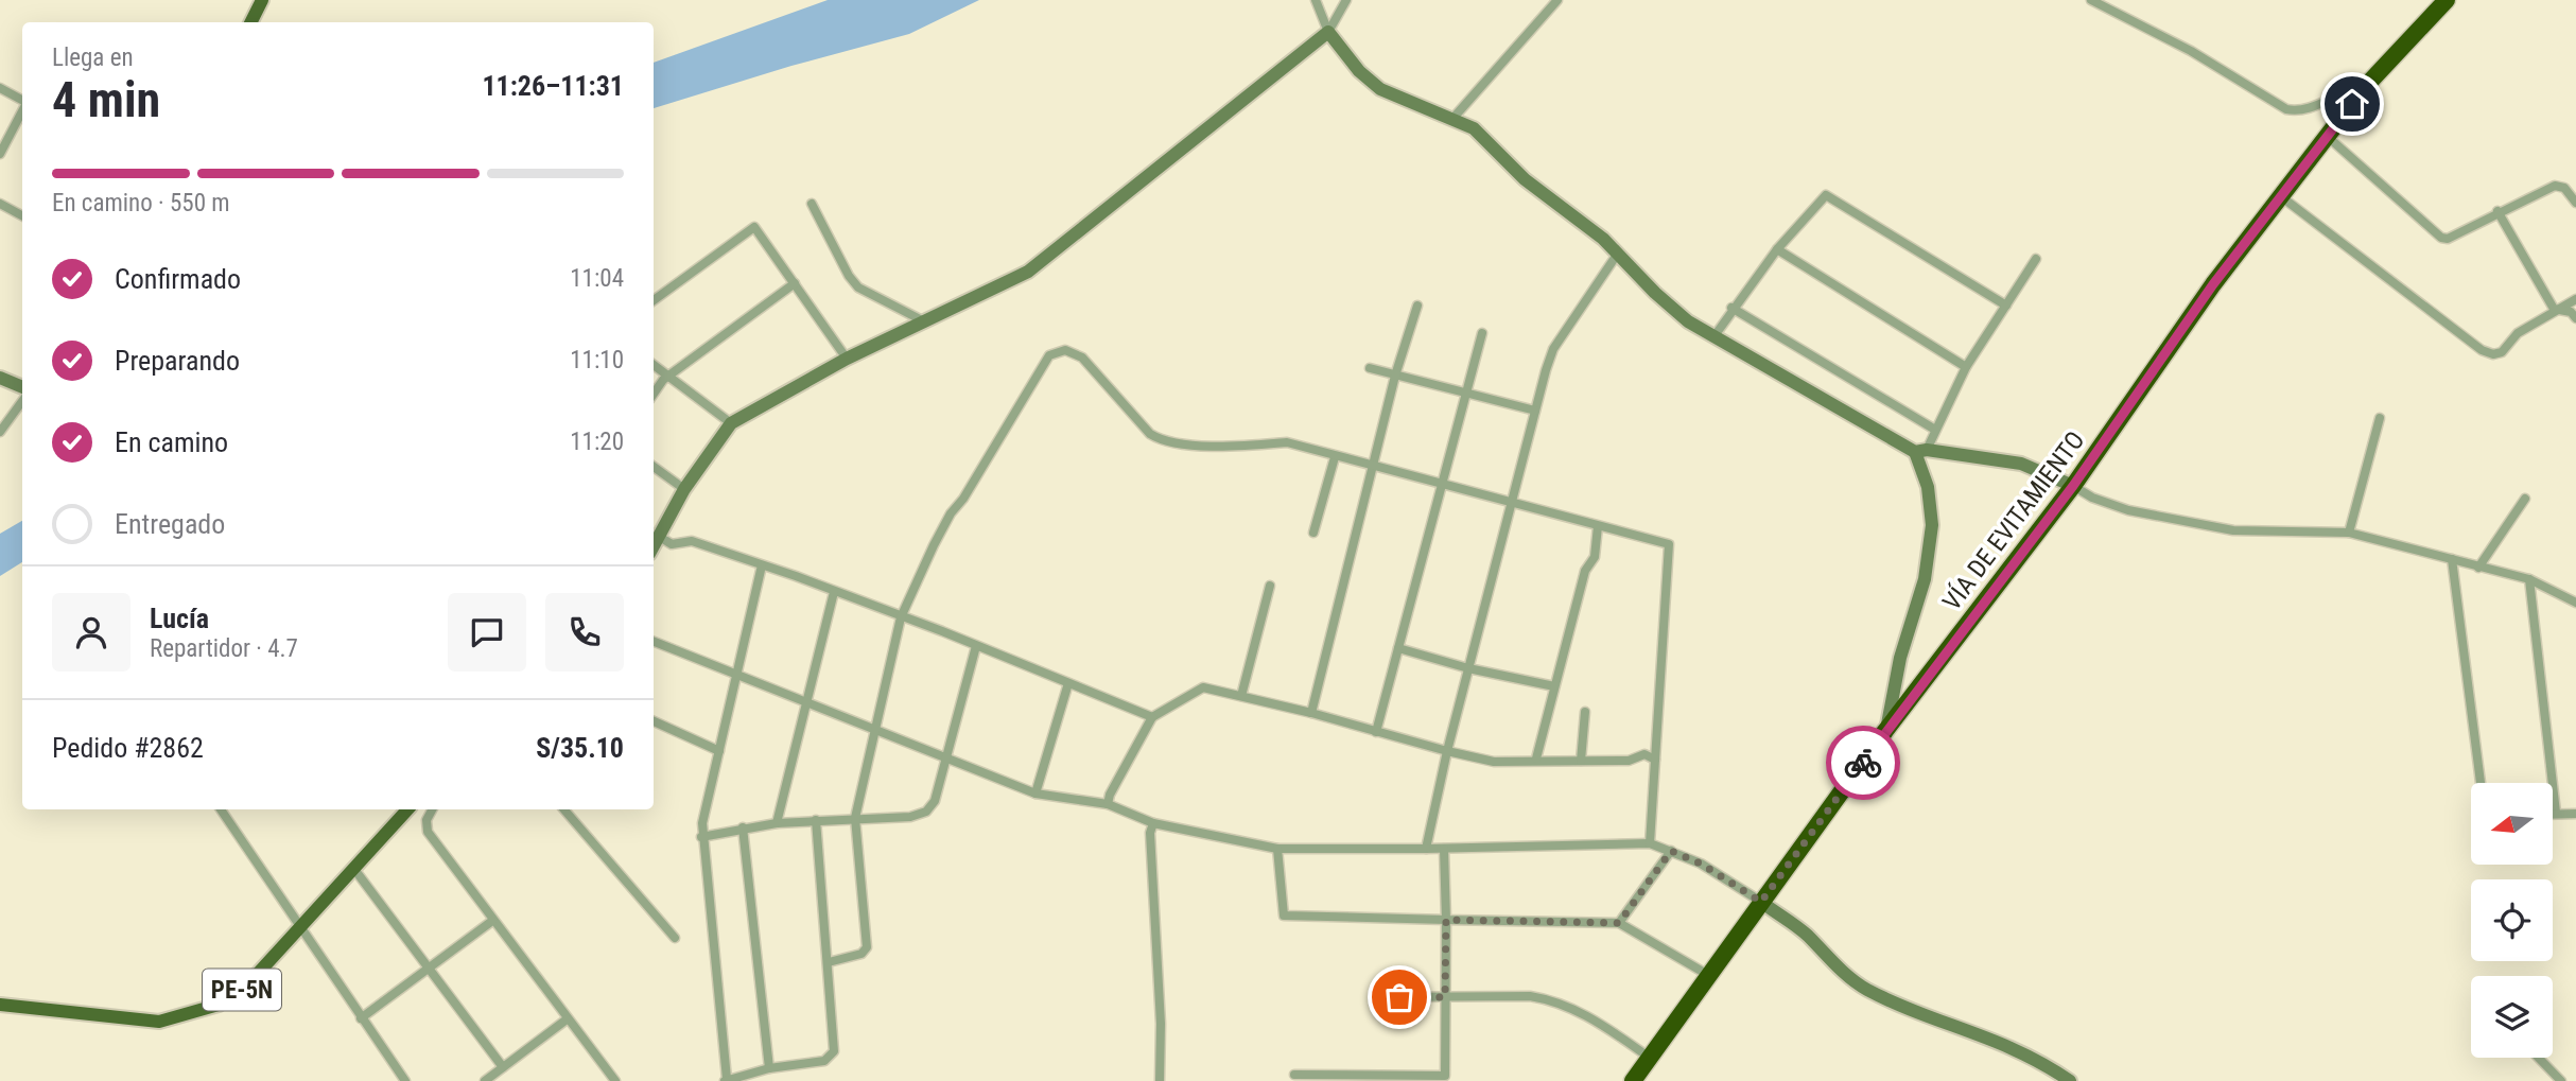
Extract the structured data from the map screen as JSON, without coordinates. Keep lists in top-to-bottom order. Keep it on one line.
{"streets":{"highway":["VÍA DE EVITAMIENTO"],"main road":["PE-5N"]},"north":"left","page":{"heading":["4 min","Llega en","11:26–11:31"],"panel":["Lucía","Repartidor · 4.7","Pedido #2862","S/35.10"],"bar":"En camino · 550 m","list":[["Confirmado","11:04"],["Preparando","11:10"],["En camino","11:20"],"Entregado"]}}
